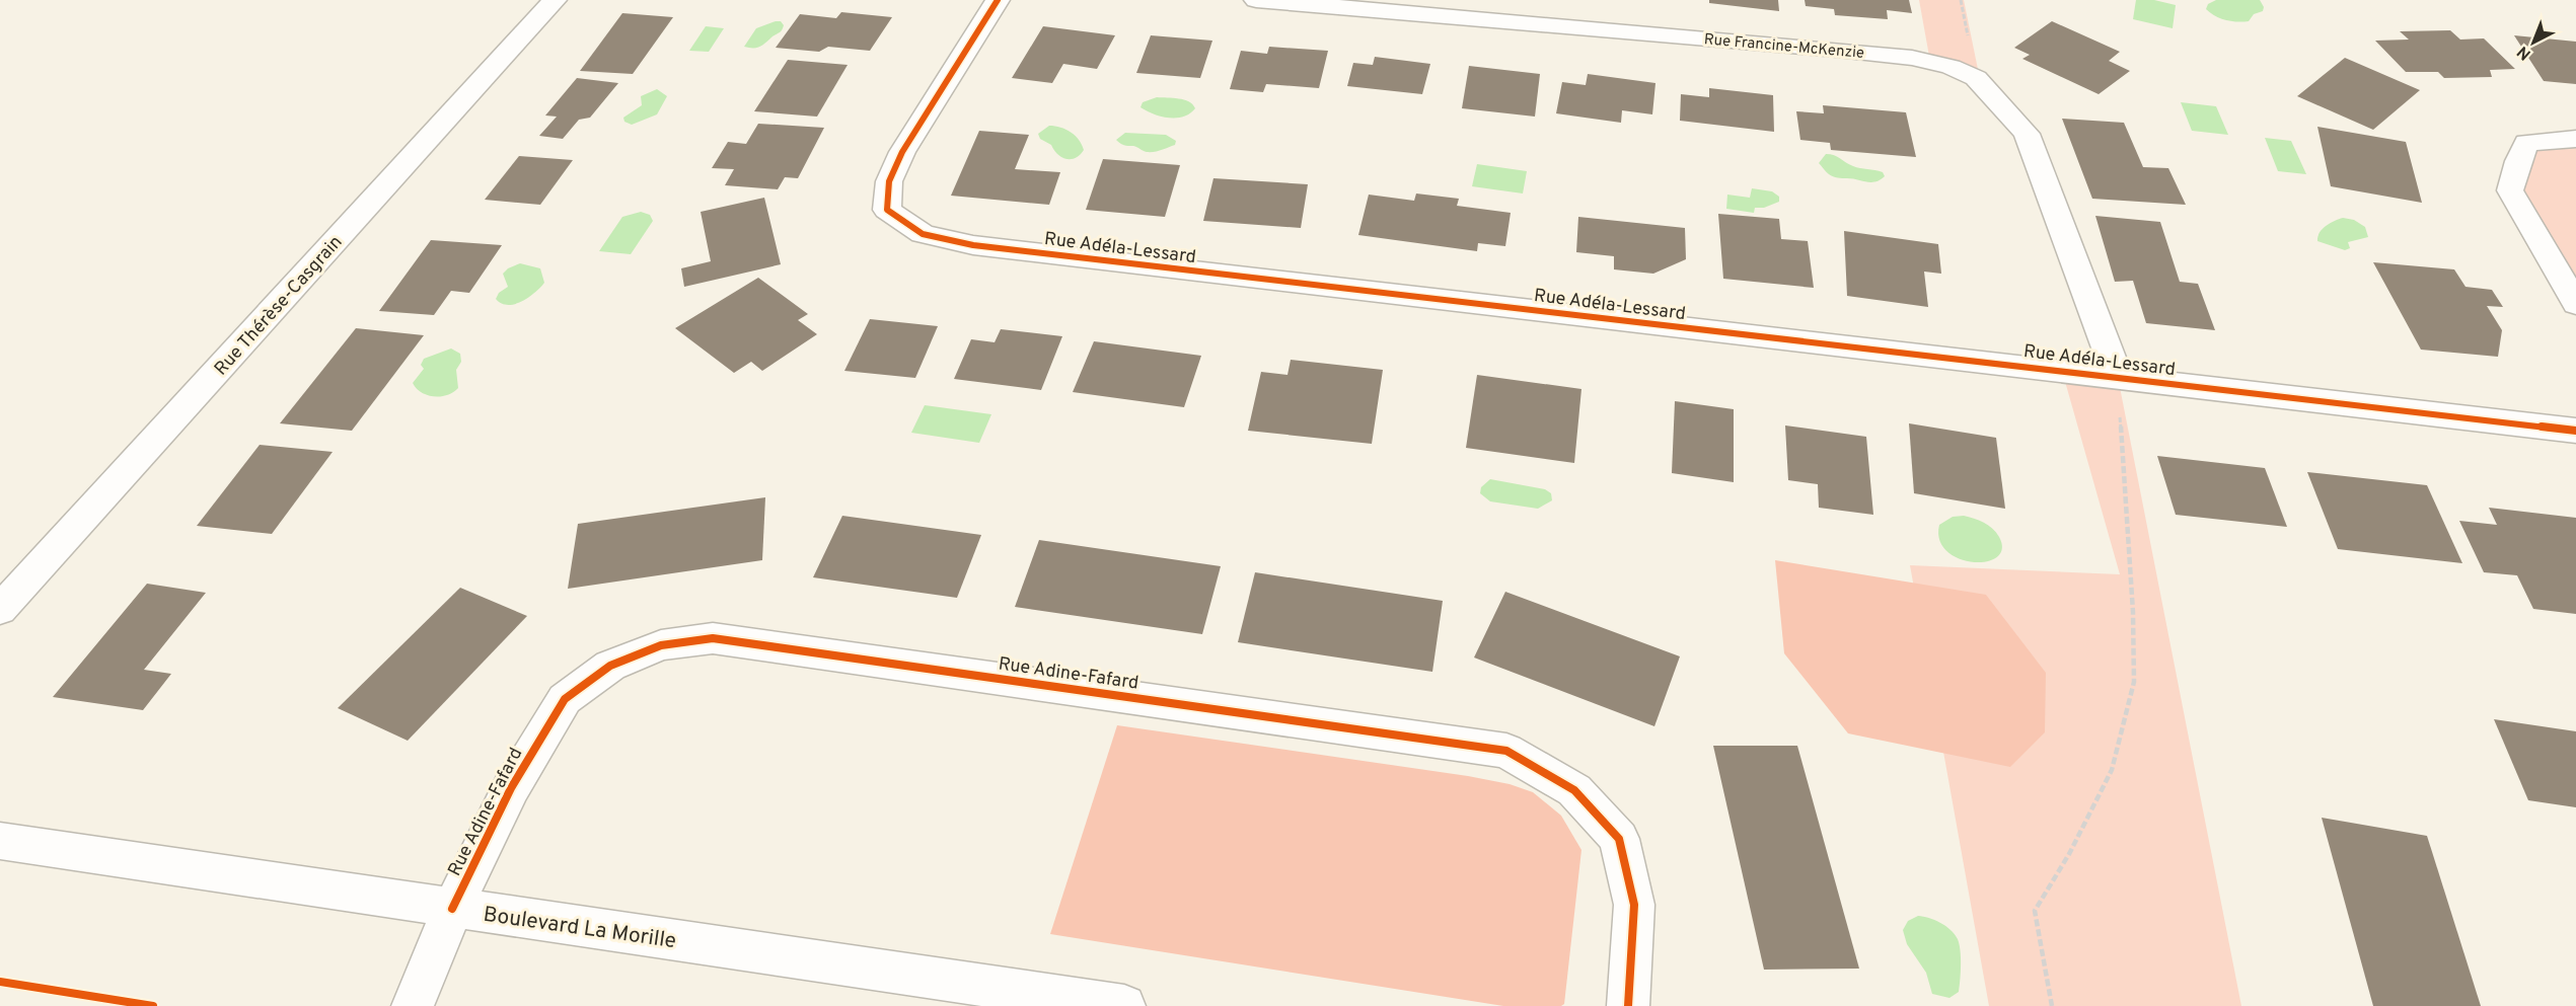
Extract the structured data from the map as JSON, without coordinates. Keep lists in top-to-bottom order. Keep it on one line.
{"streets":{"street":["Rue Francine-McKenzie","Rue Adéla-Lessard","Rue Thérèse-Casgrain","Rue Adine-Fafard","Boulevard La Morille"]},"crossings":[["Rue Francine-McKenzie","Rue Adéla-Lessard"],["Rue Adine-Fafard","Boulevard La Morille"]],"north":"bottom left"}
